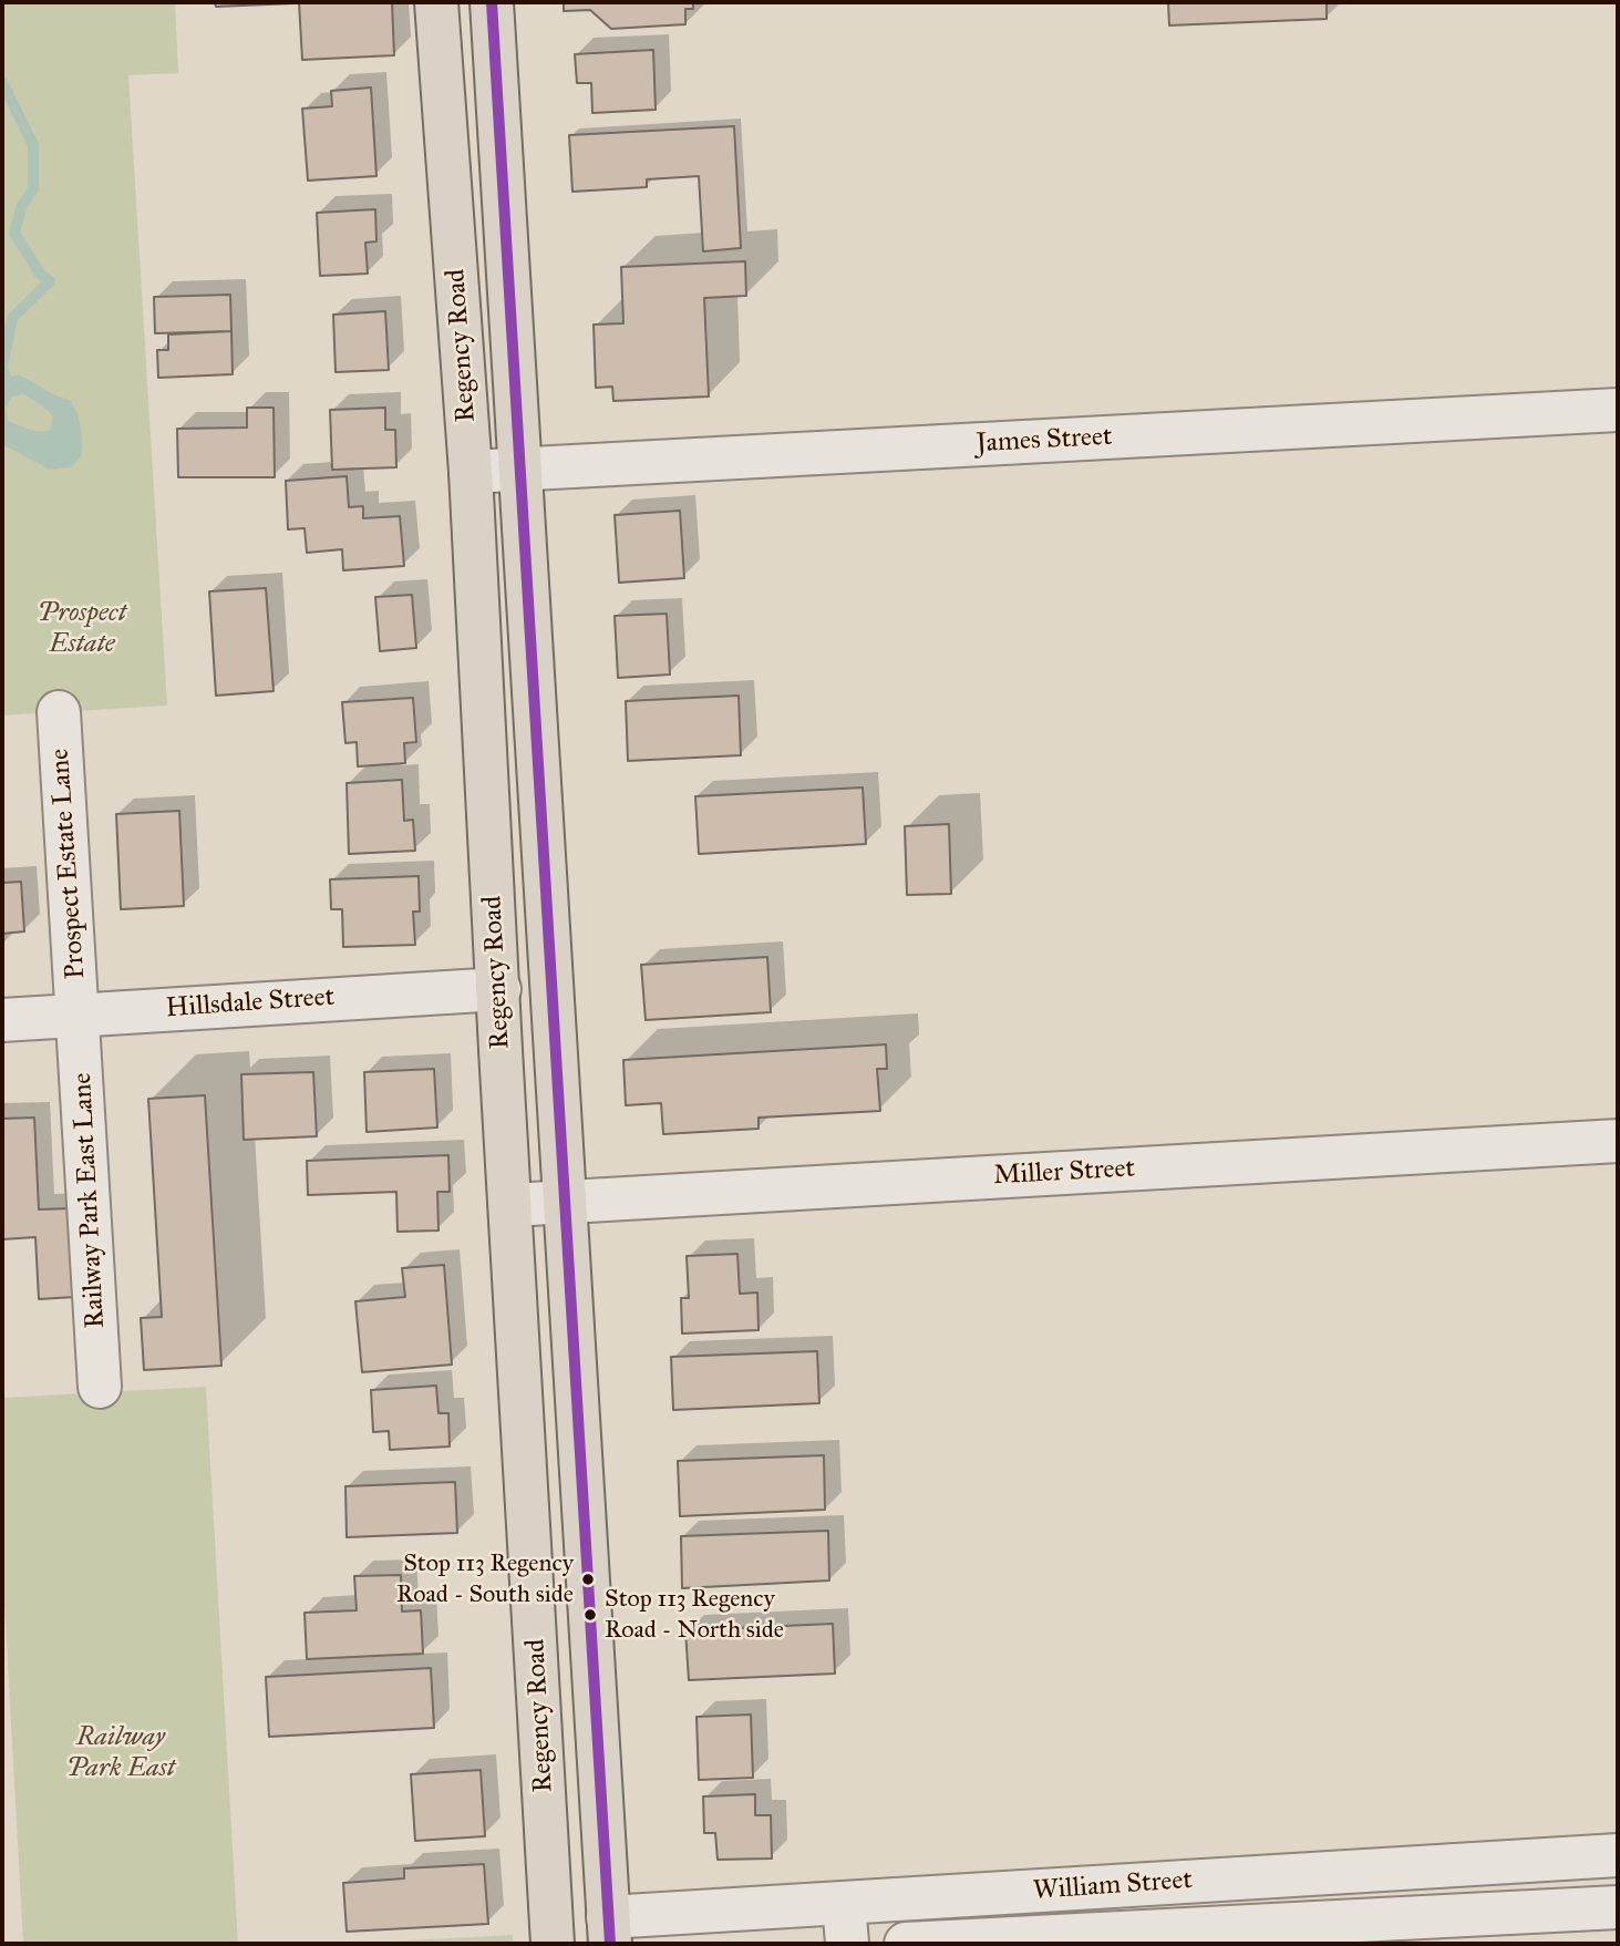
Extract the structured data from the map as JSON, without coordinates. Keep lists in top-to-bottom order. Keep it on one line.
{"streets":{"main road":["Regency Road"],"street":["James Street","Prospect Estate Lane","Hillsdale Street","Miller Street","Railway Park East Lane","William Street"]},"crossings":[["Regency Road","James Street"],["Regency Road","Hillsdale Street"],["Regency Road","Miller Street"],["Regency Road","William Street"],["Prospect Estate Lane","Hillsdale Street"],["Prospect Estate Lane","Railway Park East Lane"],["Hillsdale Street","Railway Park East Lane"]],"parks":["Prospect Estate","Railway Park East"],"places":["Stop 113 Regency Road - South side","Stop 113 Regency Road - North side"]}
